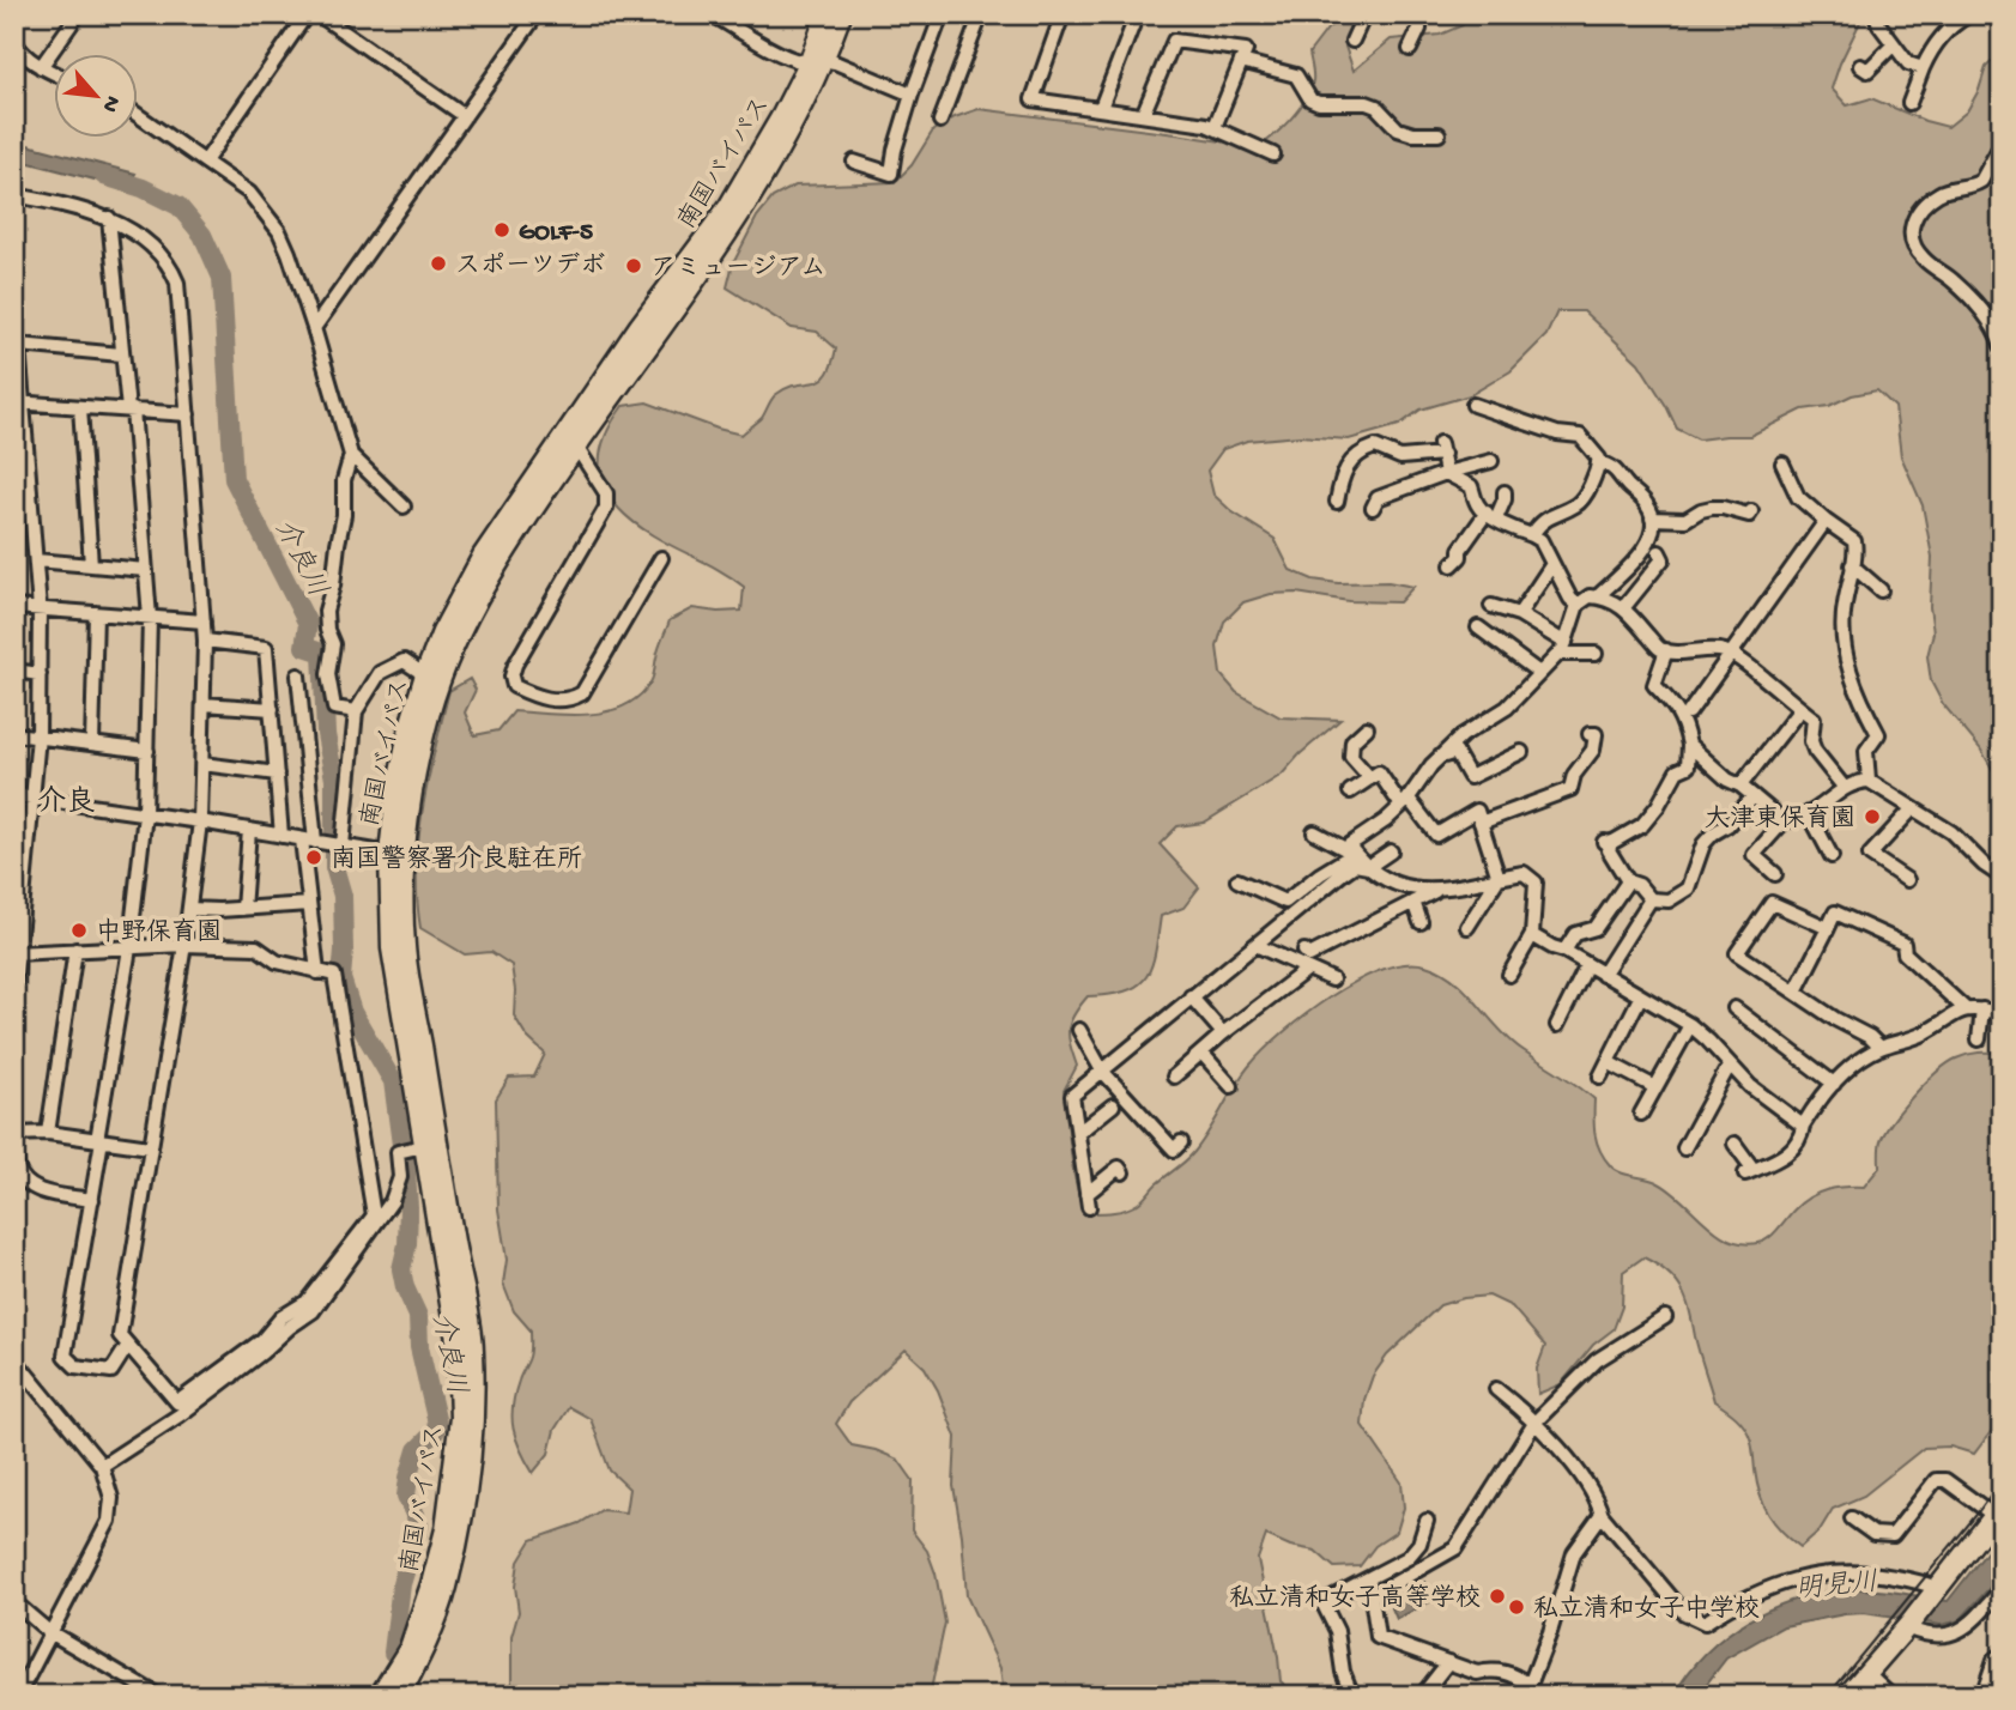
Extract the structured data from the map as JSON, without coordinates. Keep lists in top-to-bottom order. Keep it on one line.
{"streets":{"highway":["南国バイパス"]},"districts":["介良"],"water":["介良川","明見川"],"places":["GOLF-5","スポーツデボ","アミュージアム","大津東保育園","南国警察署介良駐在所","中野保育園","私立清和女子高等学校","私立清和女子中学校"],"north":"bottom right"}
